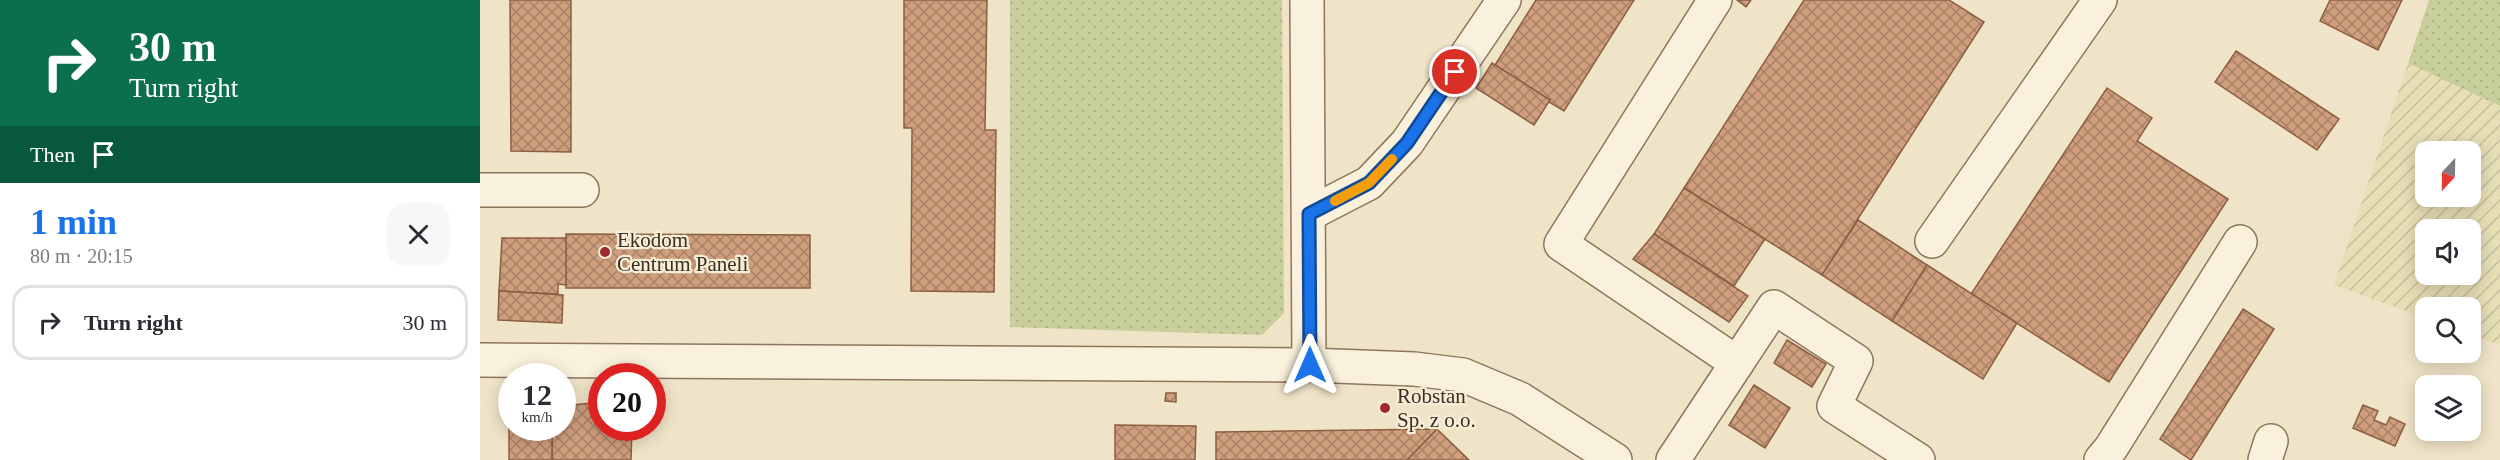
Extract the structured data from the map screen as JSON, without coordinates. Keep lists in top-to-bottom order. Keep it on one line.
{"places":["Ekodom Centrum Paneli","Robstan Sp. z o.o."],"north":"bottom","page":{"turn":["30 m","Turn right"],"then":"Then","heading":["1 min","80 m · 20:15"],"list":[{"name":"Turn right","value":"30 m"}],"speed":"12 km/h","limit":"20"}}
